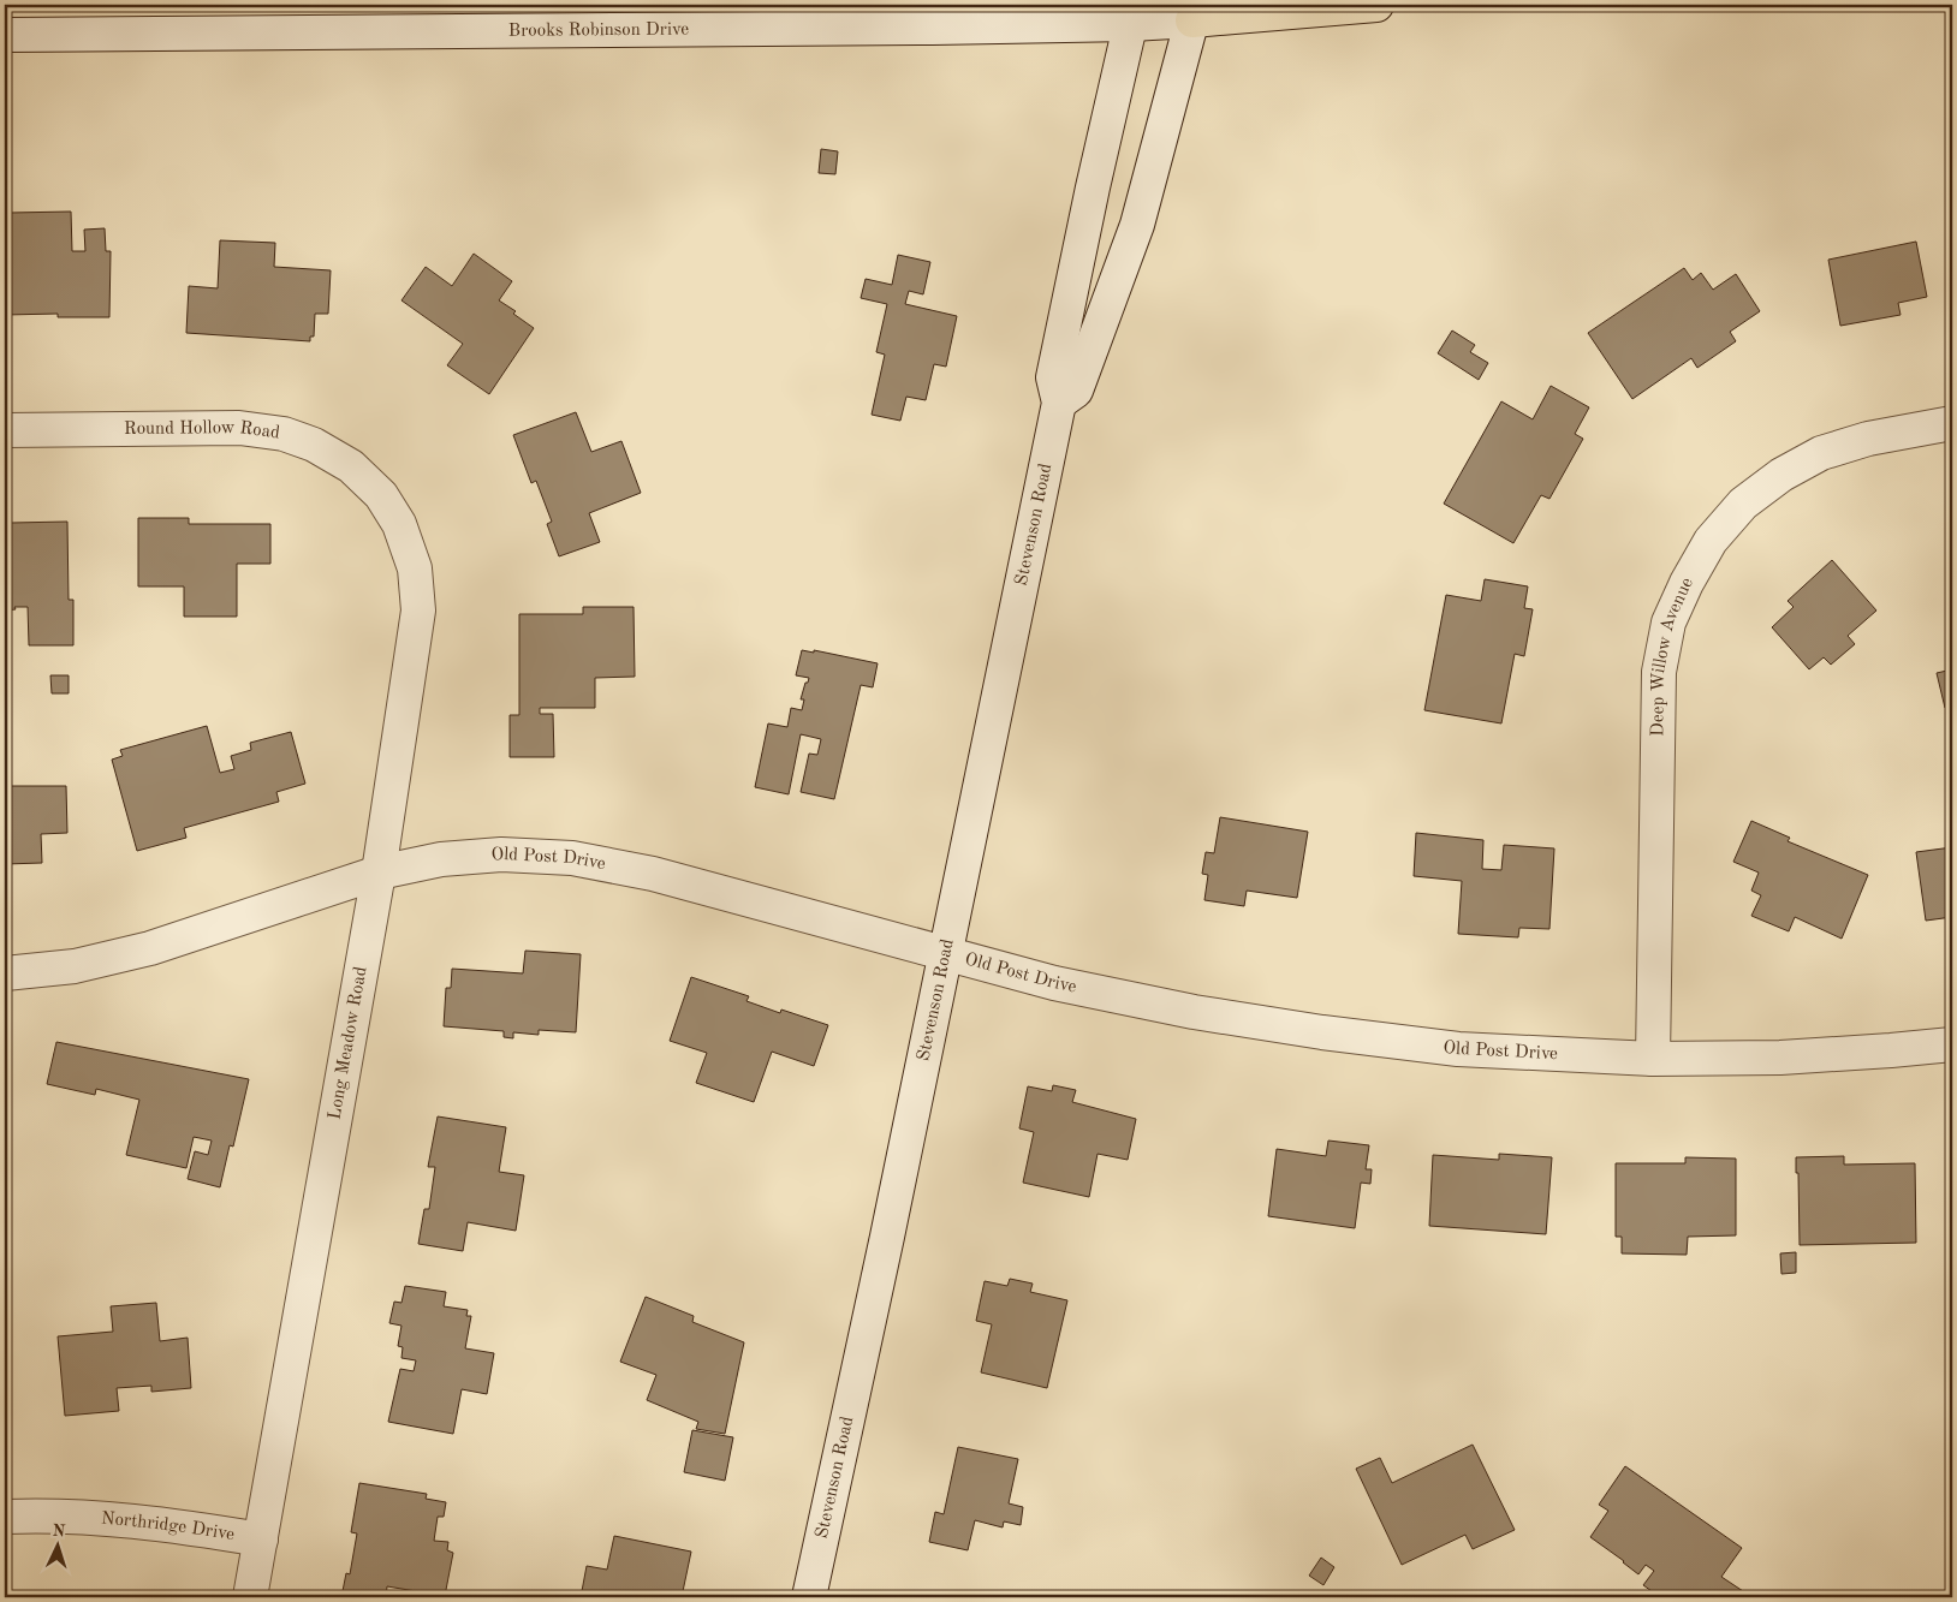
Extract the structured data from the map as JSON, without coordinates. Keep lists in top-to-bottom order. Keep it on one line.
{"streets":{"street":["Brooks Robinson Drive","Round Hollow Road","Stevenson Road","Deep Willow Avenue","Old Post Drive","Long Meadow Road","Northridge Drive"]},"crossings":[["Brooks Robinson Drive","Stevenson Road"],["Round Hollow Road","Long Meadow Road"],["Stevenson Road","Old Post Drive"],["Deep Willow Avenue","Old Post Drive"],["Old Post Drive","Long Meadow Road"],["Long Meadow Road","Northridge Drive"]],"north":"top"}
